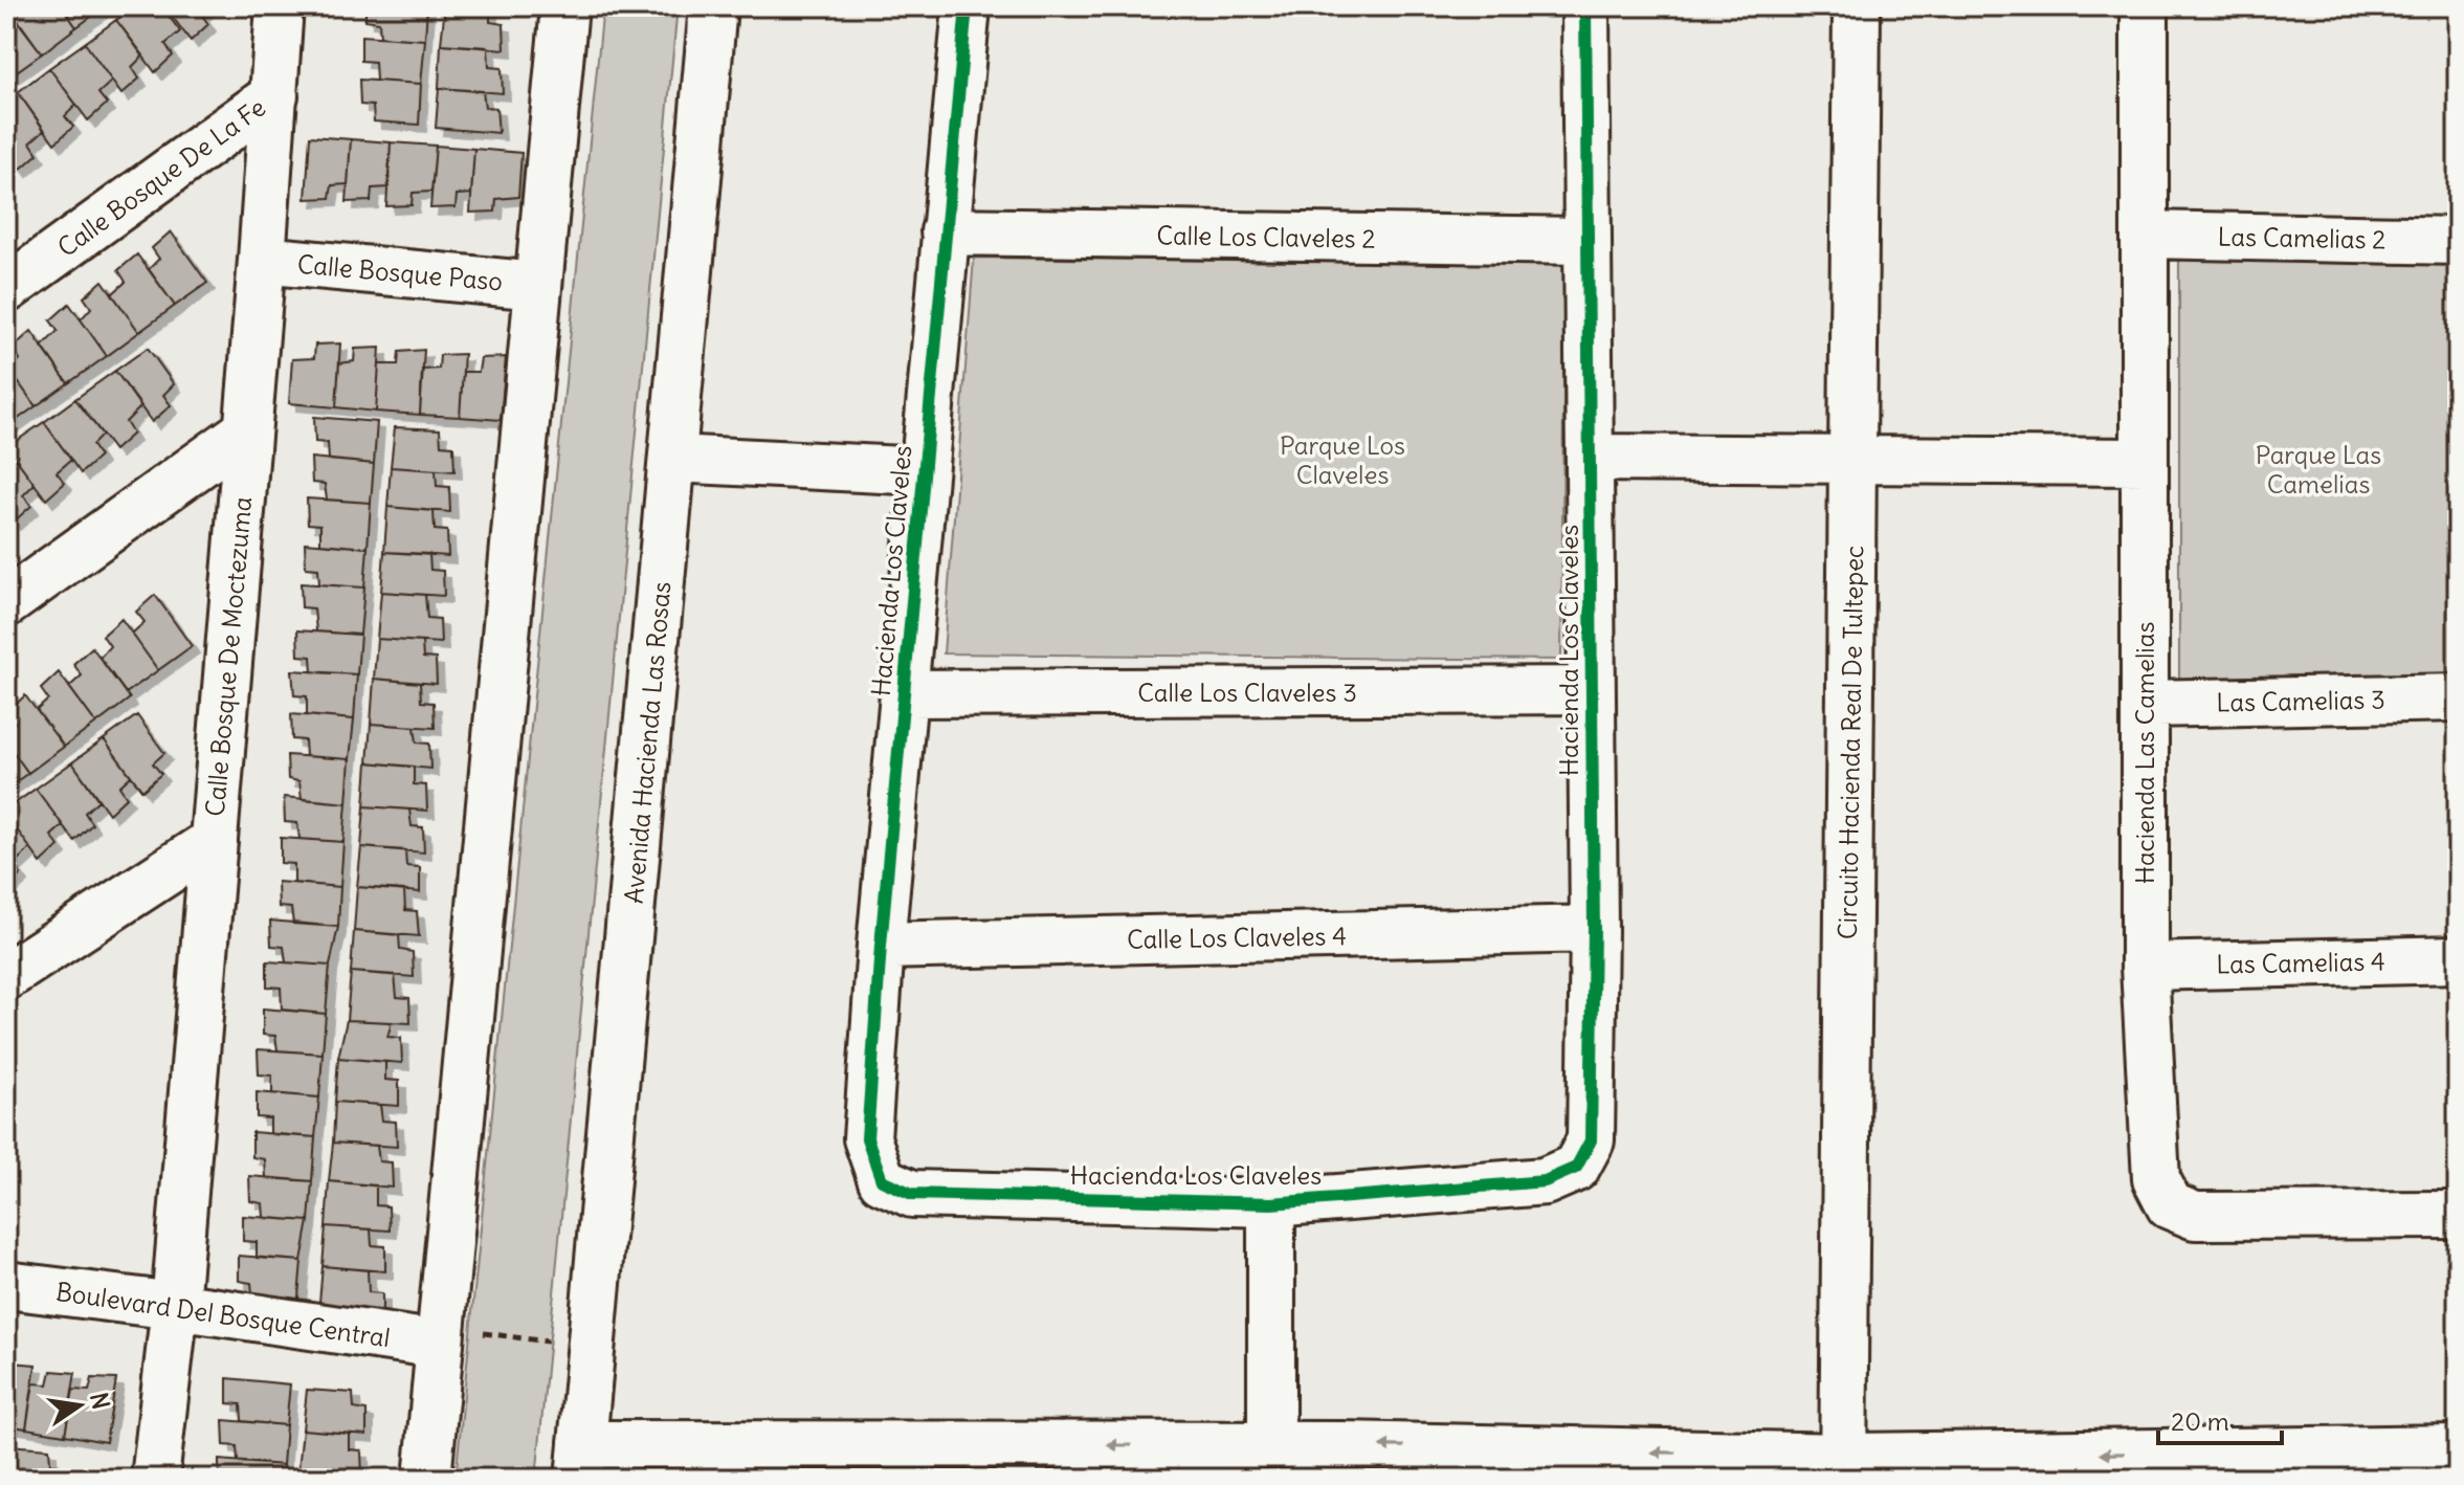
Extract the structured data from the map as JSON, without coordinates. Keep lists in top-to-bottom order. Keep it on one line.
{"streets":{"street":["Calle Bosque De La Fe","Calle Los Claveles 2","Las Camelias 2","Calle Bosque Paso","Hacienda Los Claveles","Calle Bosque De Moctezuma","Calle Los Claveles 3","Las Camelias 3","Avenida Hacienda Las Rosas","Circuito Hacienda Real De Tultepec","Hacienda Las Camelias","Calle Los Claveles 4","Las Camelias 4","Boulevard Del Bosque Central"]},"crossings":[["Calle Bosque De La Fe","Calle Bosque De Moctezuma"],["Calle Los Claveles 2","Hacienda Los Claveles"],["Las Camelias 2","Hacienda Las Camelias"],["Calle Bosque Paso","Calle Bosque De Moctezuma"],["Hacienda Los Claveles","Calle Los Claveles 3"],["Hacienda Los Claveles","Calle Los Claveles 4"],["Calle Bosque De Moctezuma","Boulevard Del Bosque Central"],["Las Camelias 3","Hacienda Las Camelias"],["Hacienda Las Camelias","Las Camelias 4"]],"parks":["Parque Los Claveles","Parque Las Camelias"],"scale_bar":"20 m","north":"right"}
